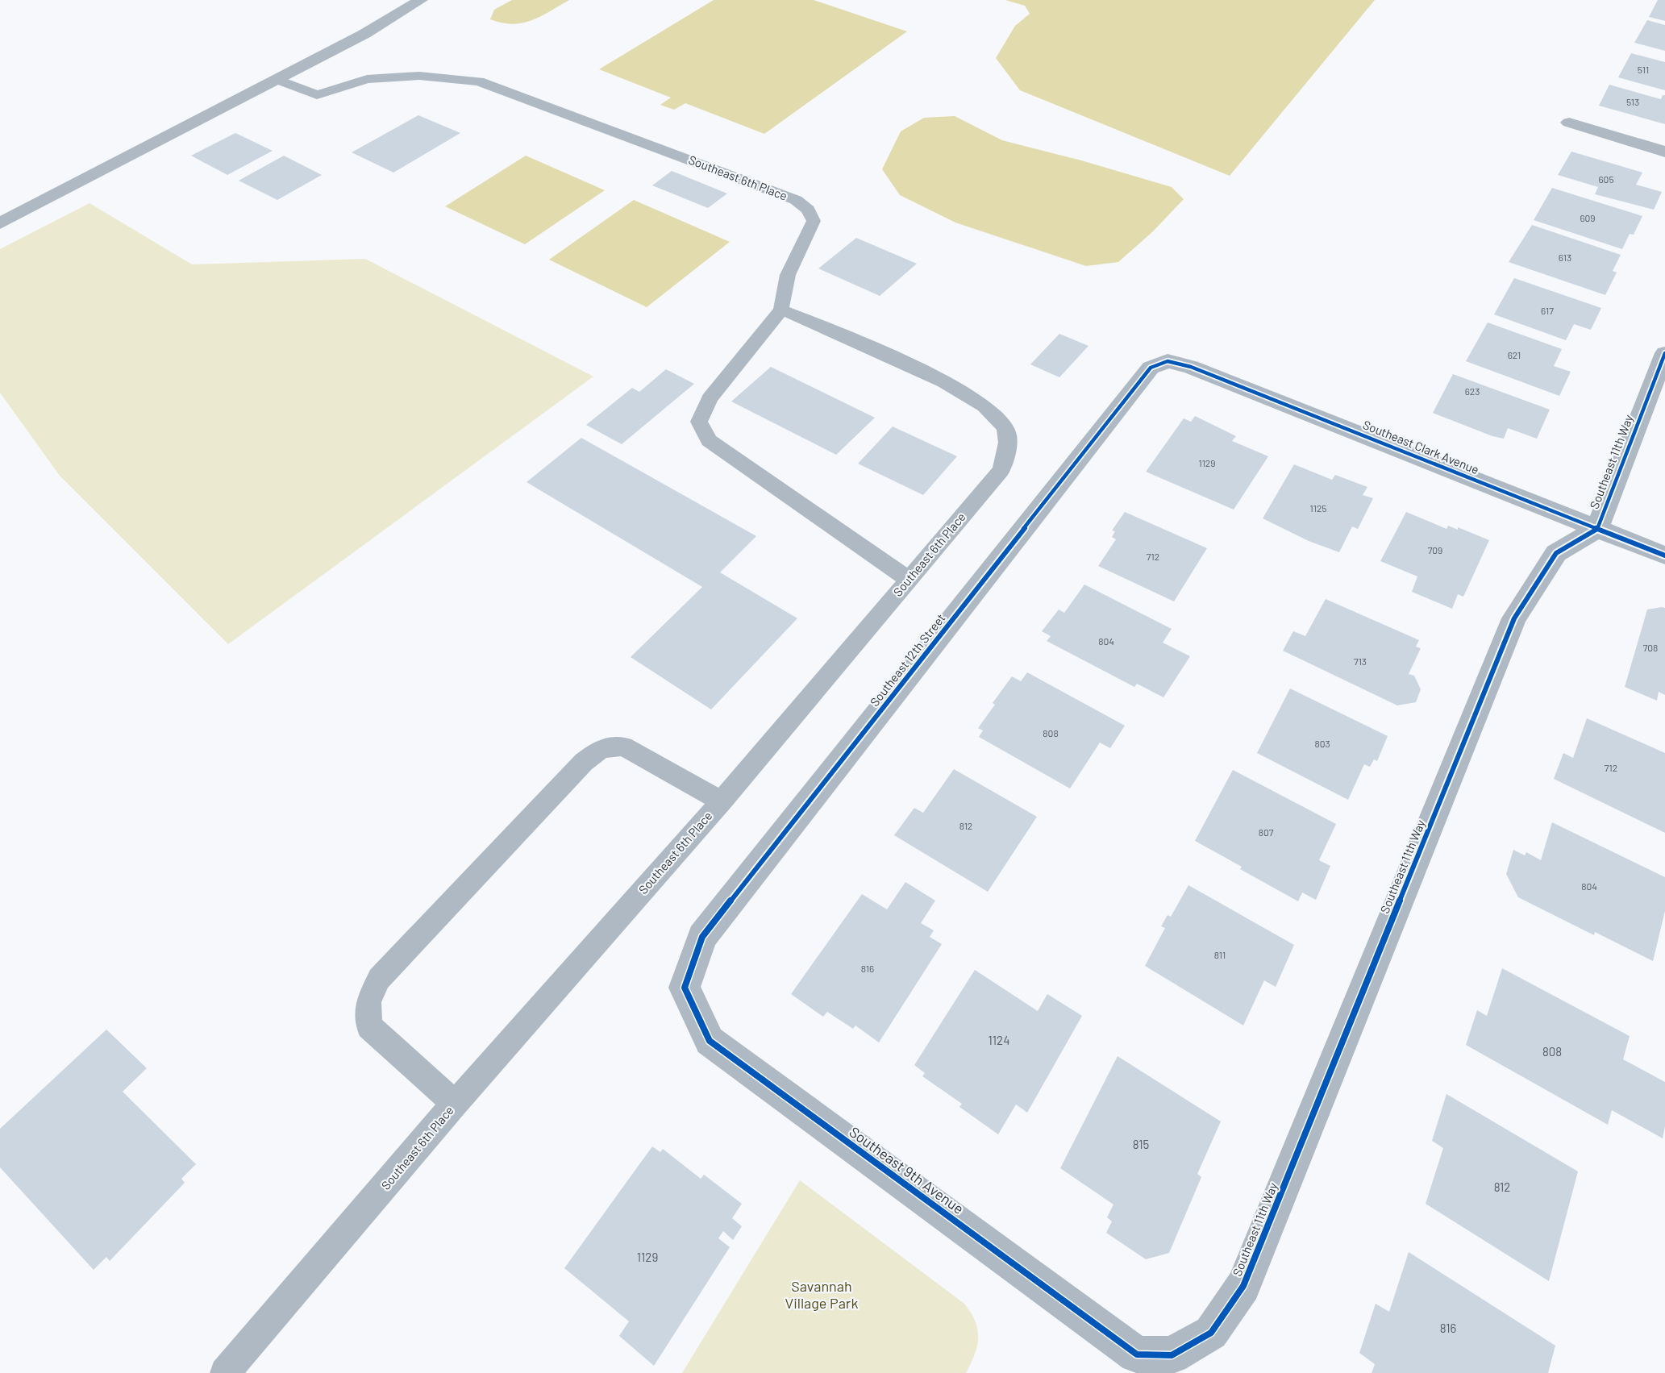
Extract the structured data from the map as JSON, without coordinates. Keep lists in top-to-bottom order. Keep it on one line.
{"streets":{"street":["Southeast Clark Avenue","Southeast 11th Way","Southeast 12th Street","Southeast 9th Avenue"],"lane":["Southeast 6th Place"]},"crossings":[["Southeast Clark Avenue","Southeast 11th Way"],["Southeast Clark Avenue","Southeast 12th Street"],["Southeast 11th Way","Southeast 9th Avenue"],["Southeast 12th Street","Southeast 9th Avenue"]],"parks":["Savannah Village Park"],"house_numbers":["511","513","605","609","613","617","621","623","1129","1125","709","712","804","708","713","808","803","712","812","807","804","811","816","1124","808","815","812","1129","816"]}
